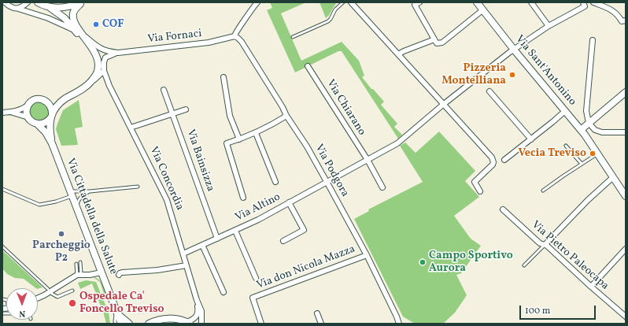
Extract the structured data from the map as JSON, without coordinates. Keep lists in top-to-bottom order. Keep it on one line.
{"streets":{"street":["Via Fornaci","Via Sant'Antonino","Via Chiarano","Via Bainsizza","Via Podgora","Via Concordia","Via Altino","Via Cittadella della Salute","Via Pietro Paleocapa","Via don Nicola Mazza"]},"crossings":[["Via Fornaci","Via Podgora"],["Via Sant'Antonino","Via Altino"],["Via Chiarano","Via Altino"],["Via Bainsizza","Via Altino"],["Via Podgora","Via Altino"],["Via Podgora","Via don Nicola Mazza"],["Via Concordia","Via Altino"]],"places":["COF","Pizzeria Montelliana","Vecia Treviso","Parcheggio P2","Campo Sportivo Aurora","Ospedale Ca' Foncello Treviso"],"scale_bar":"100 m","north":"bottom"}
